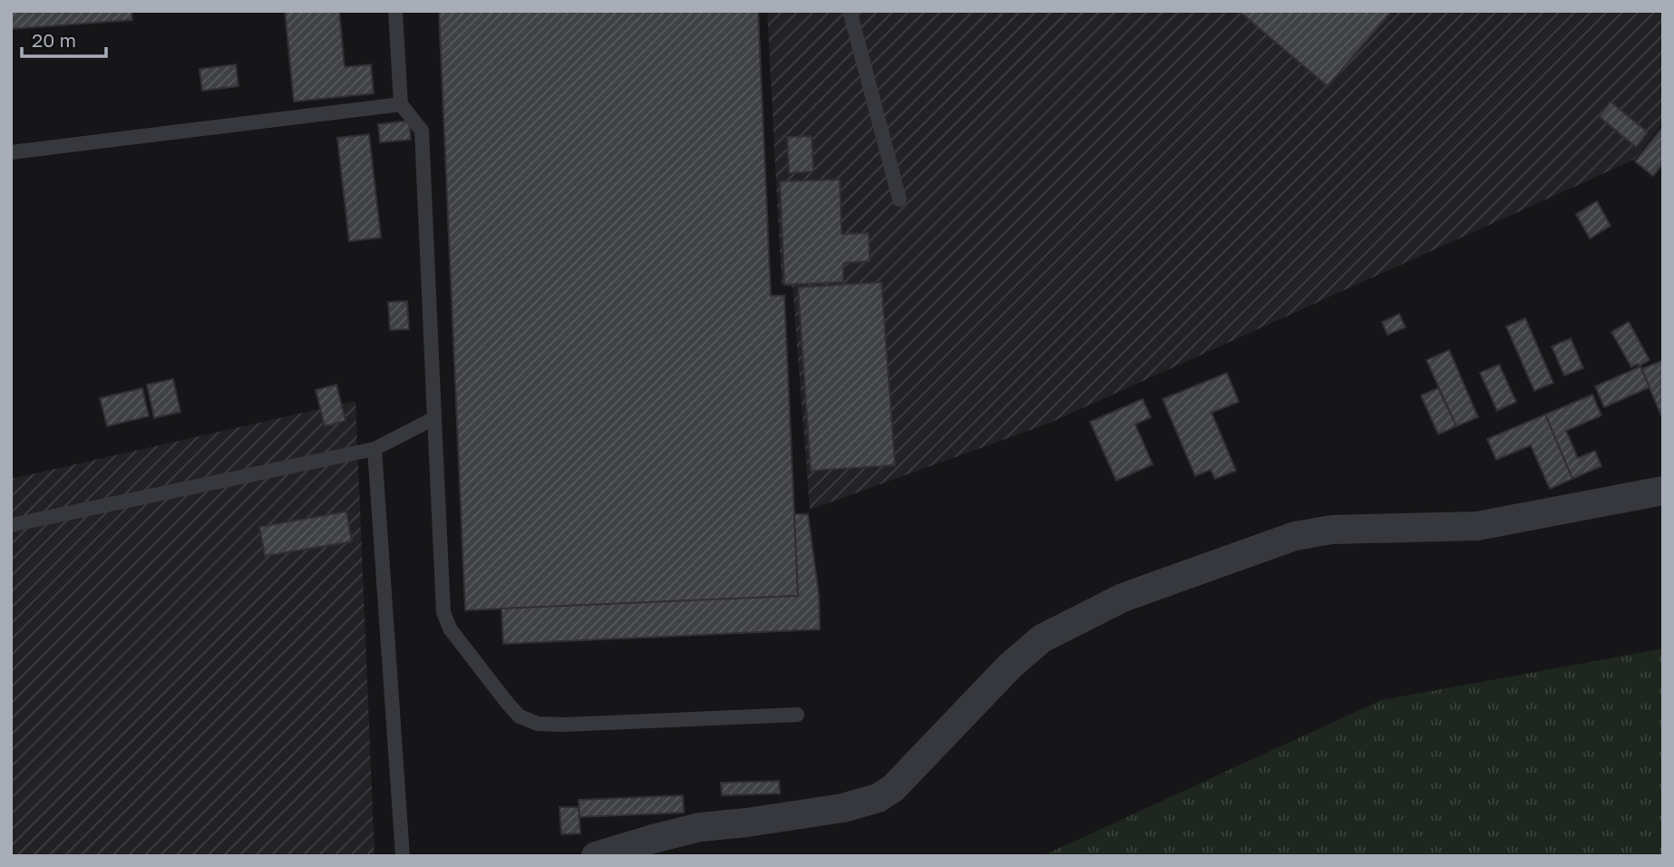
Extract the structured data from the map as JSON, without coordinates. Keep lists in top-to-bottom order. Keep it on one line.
{"scale_bar":"20 m"}
